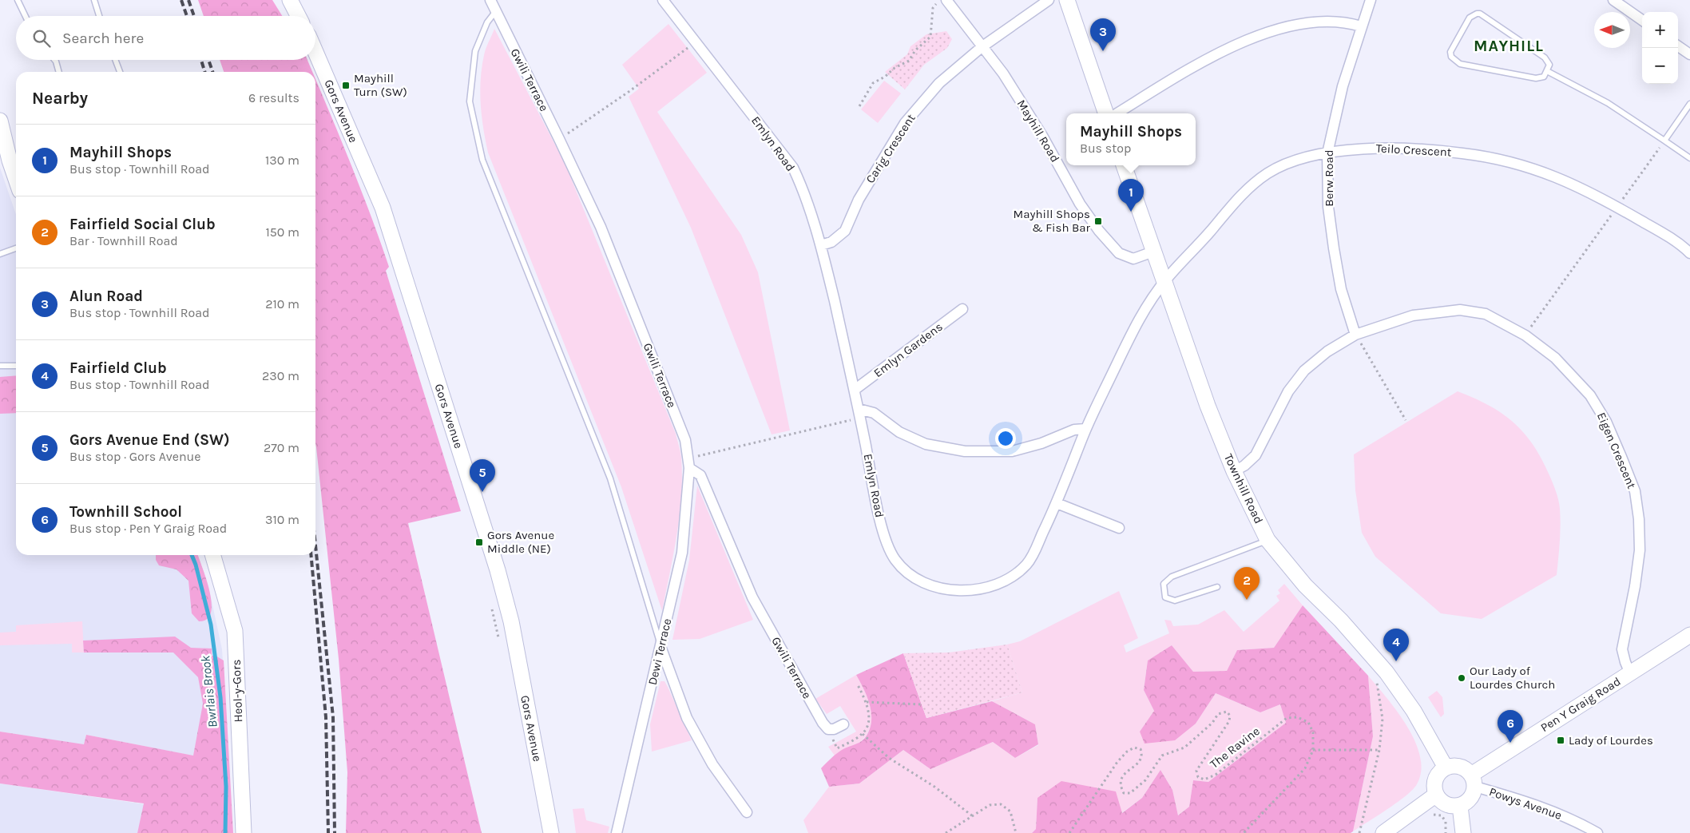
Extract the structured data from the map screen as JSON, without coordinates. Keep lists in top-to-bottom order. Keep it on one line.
{"streets":{"street":["Gwili Terrace","Gors Avenue","Mayhill Road","Emlyn Road","Carig Crescent","Teilo Crescent","Berw Road","Emlyn Gardens","Eigen Crescent","Townhill Road","Dewi Terrace","Heol-y-Gors","Pen Y Graig Road","Powys Avenue"],"path":["The Ravine"]},"crossings":[["Gwili Terrace","Dewi Terrace"],["Mayhill Road","Carig Crescent"],["Mayhill Road","Townhill Road"],["Emlyn Road","Carig Crescent"],["Emlyn Road","Teilo Crescent"],["Emlyn Road","Emlyn Gardens"],["Emlyn Road","Townhill Road"],["Teilo Crescent","Berw Road"],["Teilo Crescent","Townhill Road"],["Berw Road","Eigen Crescent"],["Eigen Crescent","Townhill Road"],["Eigen Crescent","Pen Y Graig Road"],["Townhill Road","Pen Y Graig Road"],["Townhill Road","Powys Avenue"],["Pen Y Graig Road","Powys Avenue"]],"districts":["MAYHILL"],"water":["Bwrlais Brook"],"places":{"transit":["Mayhill Turn (SW)","Mayhill Shops & Fish Bar","Gors Avenue Middle (NE)","Lady of Lourdes"],"other":["Our Lady of Lourdes Church"]},"north":"left","page":{"map_buttons":["+","−"],"search":"Search here","pins":["3","1","5","2","4","6"],"heading":["Nearby","6 results"],"popup":["Mayhill Shops","Bus stop"],"list":[{"mark":"1","name":"Mayhill Shops","note":"Bus stop · Townhill Road","value":"130 m"},{"mark":"2","name":"Fairfield Social Club","note":"Bar · Townhill Road","value":"150 m"},{"mark":"3","name":"Alun Road","note":"Bus stop · Townhill Road","value":"210 m"},{"mark":"4","name":"Fairfield Club","note":"Bus stop · Townhill Road","value":"230 m"},{"mark":"5","name":"Gors Avenue End (SW)","note":"Bus stop · Gors Avenue","value":"270 m"},{"mark":"6","name":"Townhill School","note":"Bus stop · Pen Y Graig Road","value":"310 m"}]}}
